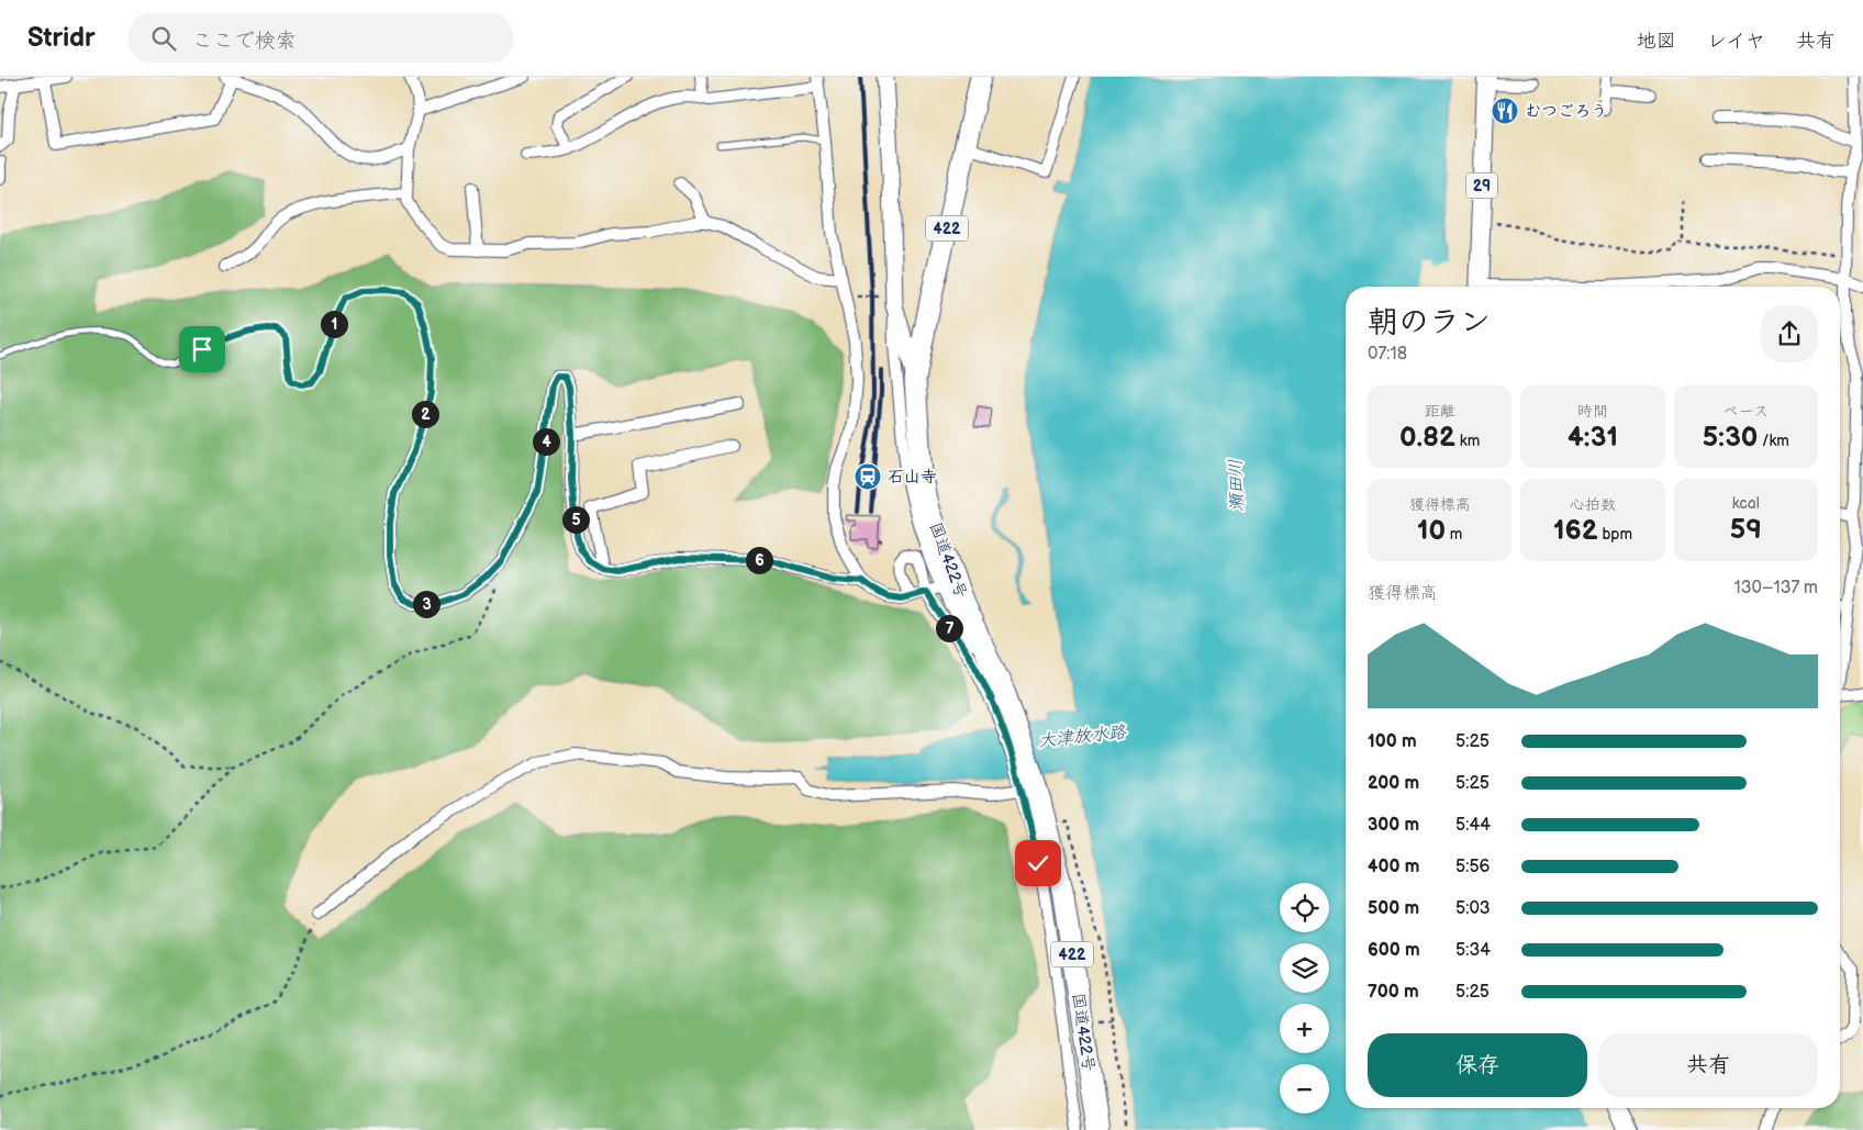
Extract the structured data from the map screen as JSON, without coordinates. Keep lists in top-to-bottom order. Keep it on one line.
{"streets":{"highway":["422","国道422号"],"main road":["29"]},"water":["瀬田川","大津放水路"],"places":{"restaurant":["むつごろう"],"station":["石山寺"]},"page":{"header":"Stridr","search":"ここで検索","nav":["地図","レイヤ","共有"],"heading":["朝のラン","07:18"],"pins":["1","2","4","5","6","3","7"],"stats":[["距離","0.82 km"],["時間","4:31"],["ペース","5:30 /km"],["獲得標高","10 m"],["心拍数","162 bpm"],["kcal","59"]],"chart":["獲得標高","130–137 m"],"list":[{"name":"100 m","note":"5:25"},{"name":"200 m","note":"5:25"},{"name":"300 m","note":"5:44"},{"name":"400 m","note":"5:56"},{"name":"500 m","note":"5:03"},{"name":"600 m","note":"5:34"},{"name":"700 m","note":"5:25"}],"map_buttons":["+","−"],"buttons":["保存","共有"]}}
